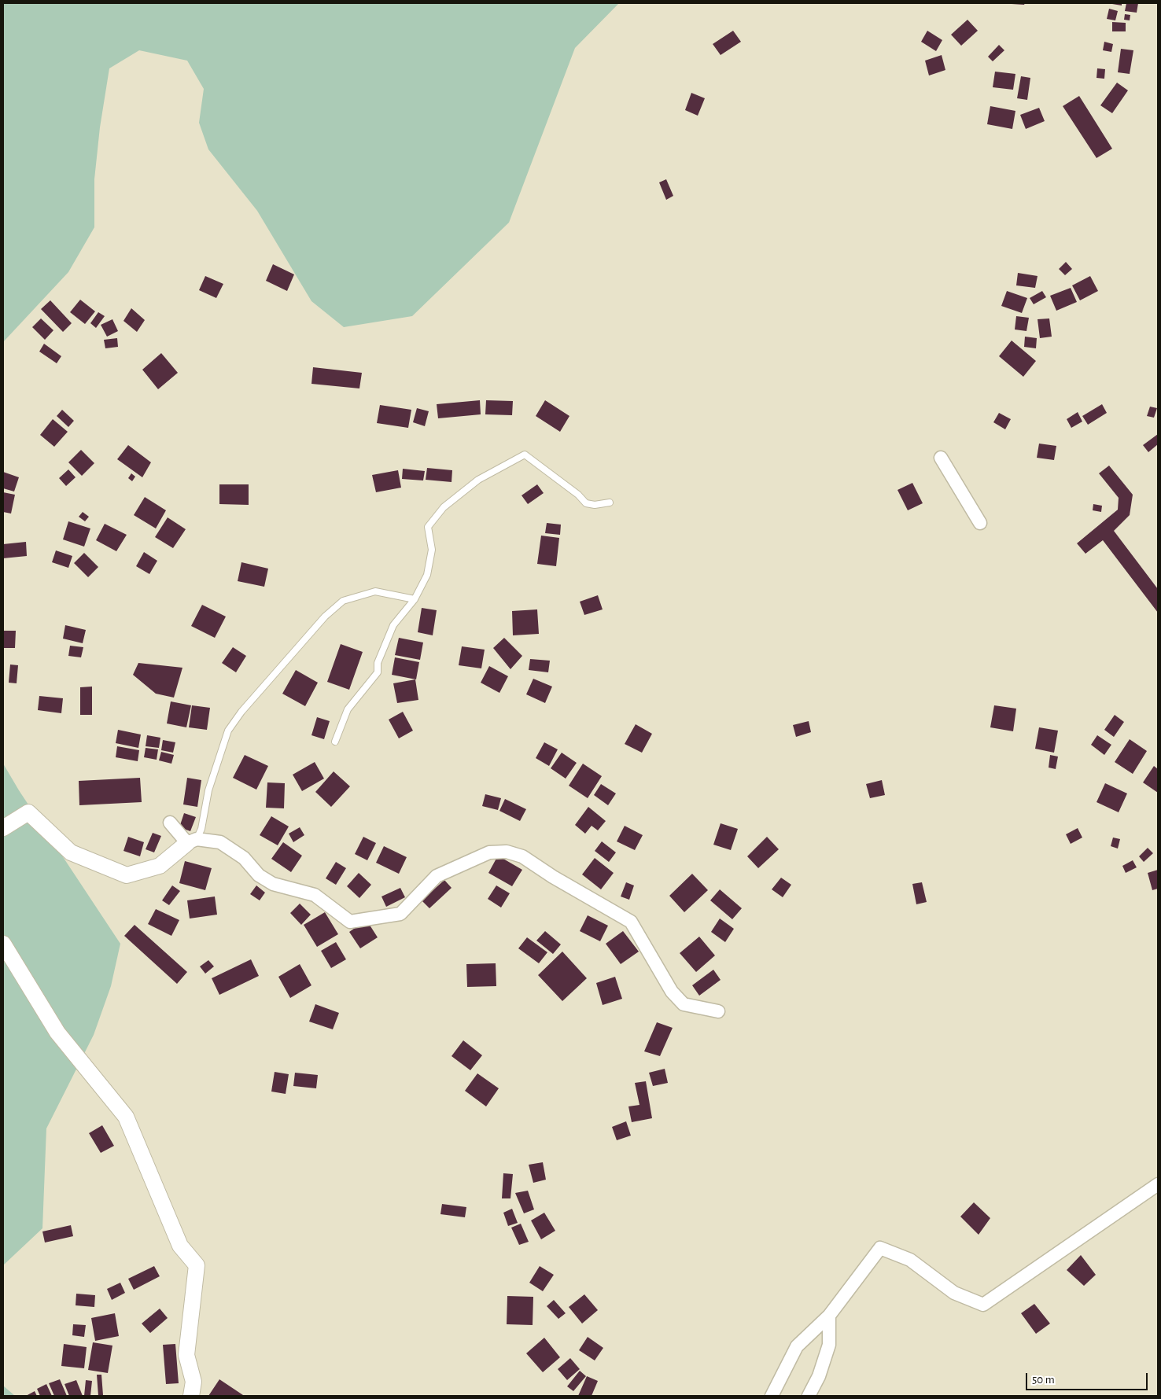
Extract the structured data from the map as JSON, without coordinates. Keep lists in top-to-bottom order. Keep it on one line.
{"scale_bar":"50 m"}
